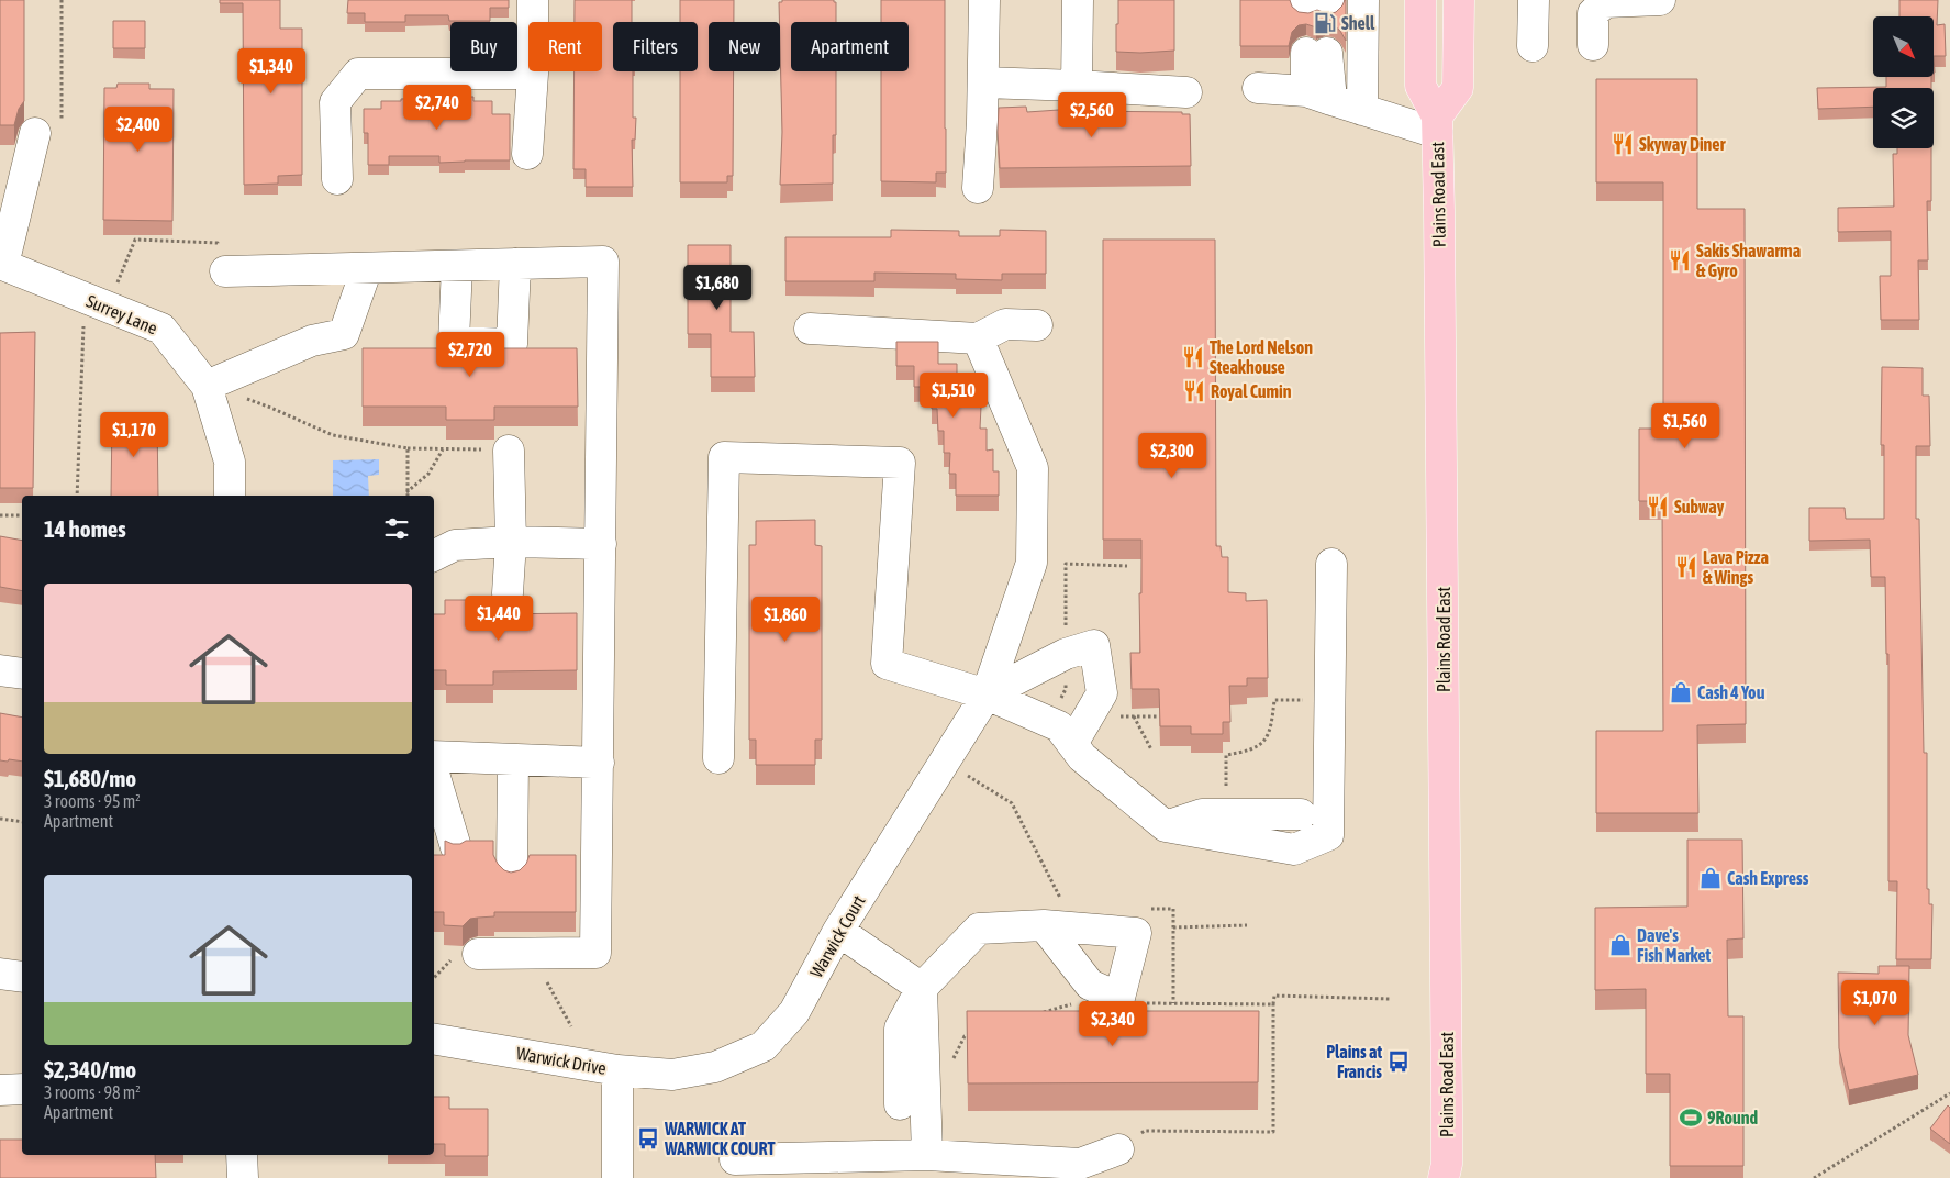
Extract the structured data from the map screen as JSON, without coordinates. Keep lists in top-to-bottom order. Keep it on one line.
{"streets":{"main road":["Plains Road East"],"street":["Surrey Lane","Warwick Court","Warwick Drive"]},"crossings":[["Warwick Court","Warwick Drive"]],"places":{"fuel station":["Shell"],"restaurant":["Skyway Diner","Sakis Shawarma & Gyro","The Lord Nelson Steakhouse","Royal Cumin","Subway","Lava Pizza & Wings"],"shop":["Cash 4 You","Cash Express","Dave's Fish Market"],"bus stop":["Plains at Francis","WARWICK AT WARWICK COURT"],"sports":["9Round"]},"north":"bottom right","page":{"chip":["Buy","Rent","Filters","New","Apartment"],"price":["$1,340","$2,740","$2,560","$2,400","$1,680","$2,720","$1,510","$1,560","$1,170","$2,300","$1,440","$1,860","$1,070","$2,340"],"heading":"14 homes","list":[{"name":"$1,680/mo","note":"3 rooms · 95 m² · Apartment"},{"name":"$2,340/mo","note":"3 rooms · 98 m² · Apartment"}]}}
